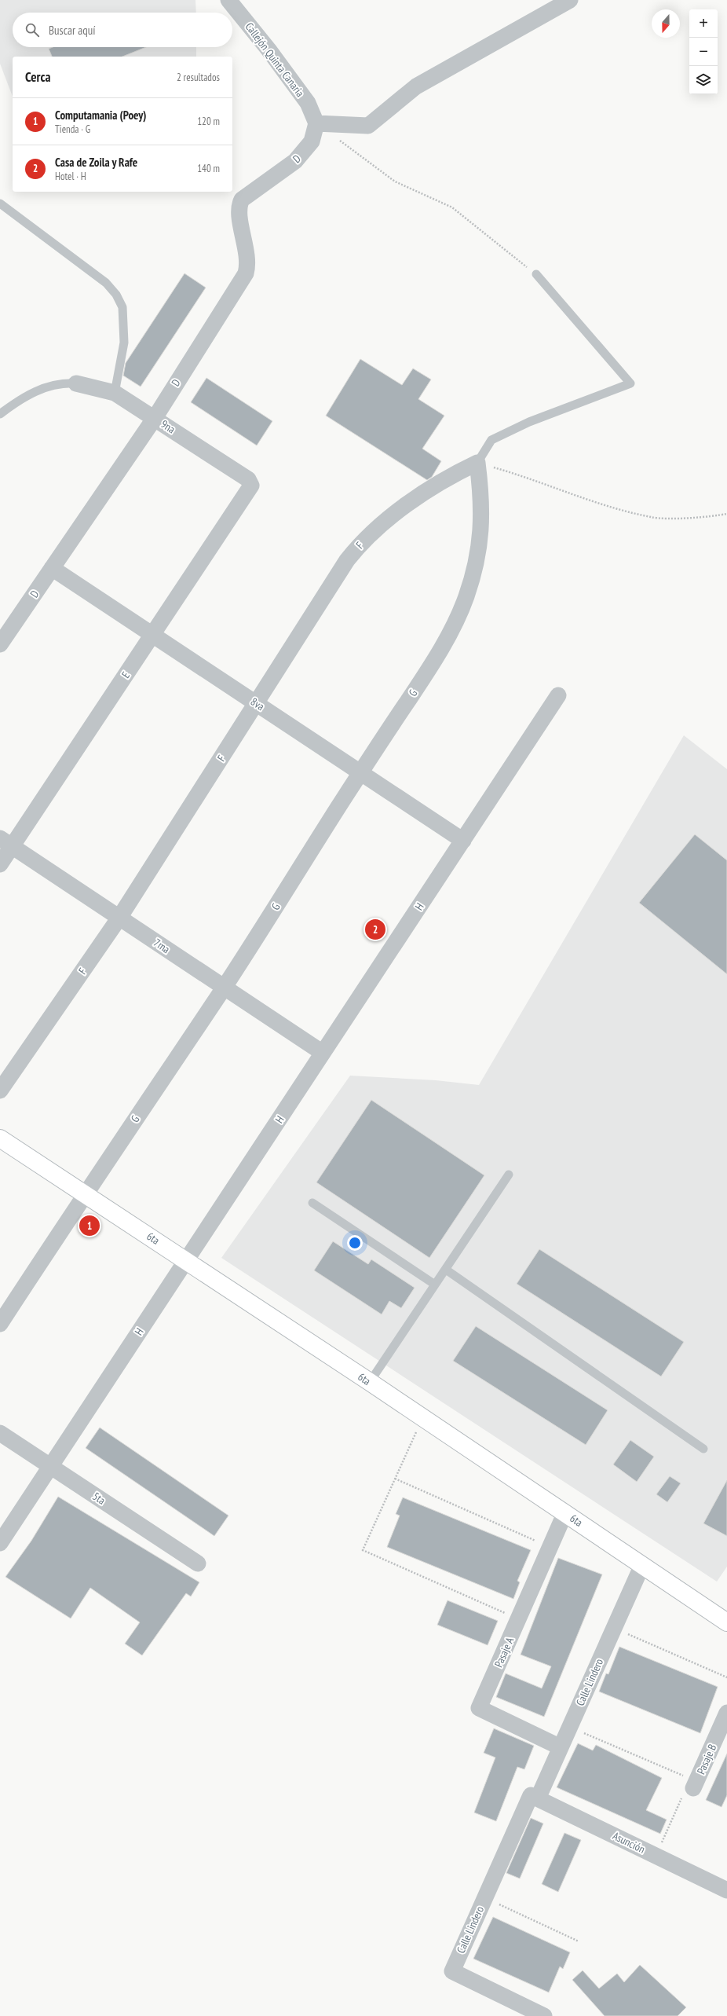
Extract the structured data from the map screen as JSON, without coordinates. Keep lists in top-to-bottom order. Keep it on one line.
{"streets":{"main road":["6ta"],"street":["Callejón Quinta Canaria","D","9na","F","E","G","8va","H","7ma","5ta","Pasaje A","Calle Lindero","Pasaje B","Asunción"]},"crossings":[["Callejón Quinta Canaria","D"],["D","9na"],["D","8va"],["9na","E"],["F","G"],["F","8va"],["F","7ma"],["E","8va"],["E","7ma"],["G","8va"],["G","7ma"],["G","6ta"],["8va","H"],["H","7ma"],["H","6ta"],["H","5ta"],["6ta","Pasaje A"],["6ta","Calle Lindero"],["Pasaje A","Calle Lindero"],["Calle Lindero","Asunción"]],"north":"bottom","page":{"map_buttons":["+","−"],"search":"Buscar aquí","heading":["Cerca","2 resultados"],"list":[{"mark":"1","name":"Computamania (Poey)","note":"Tienda · G","value":"120 m"},{"mark":"2","name":"Casa de Zoila y Rafe","note":"Hotel · H","value":"140 m"}],"pins":["2","1"]}}
